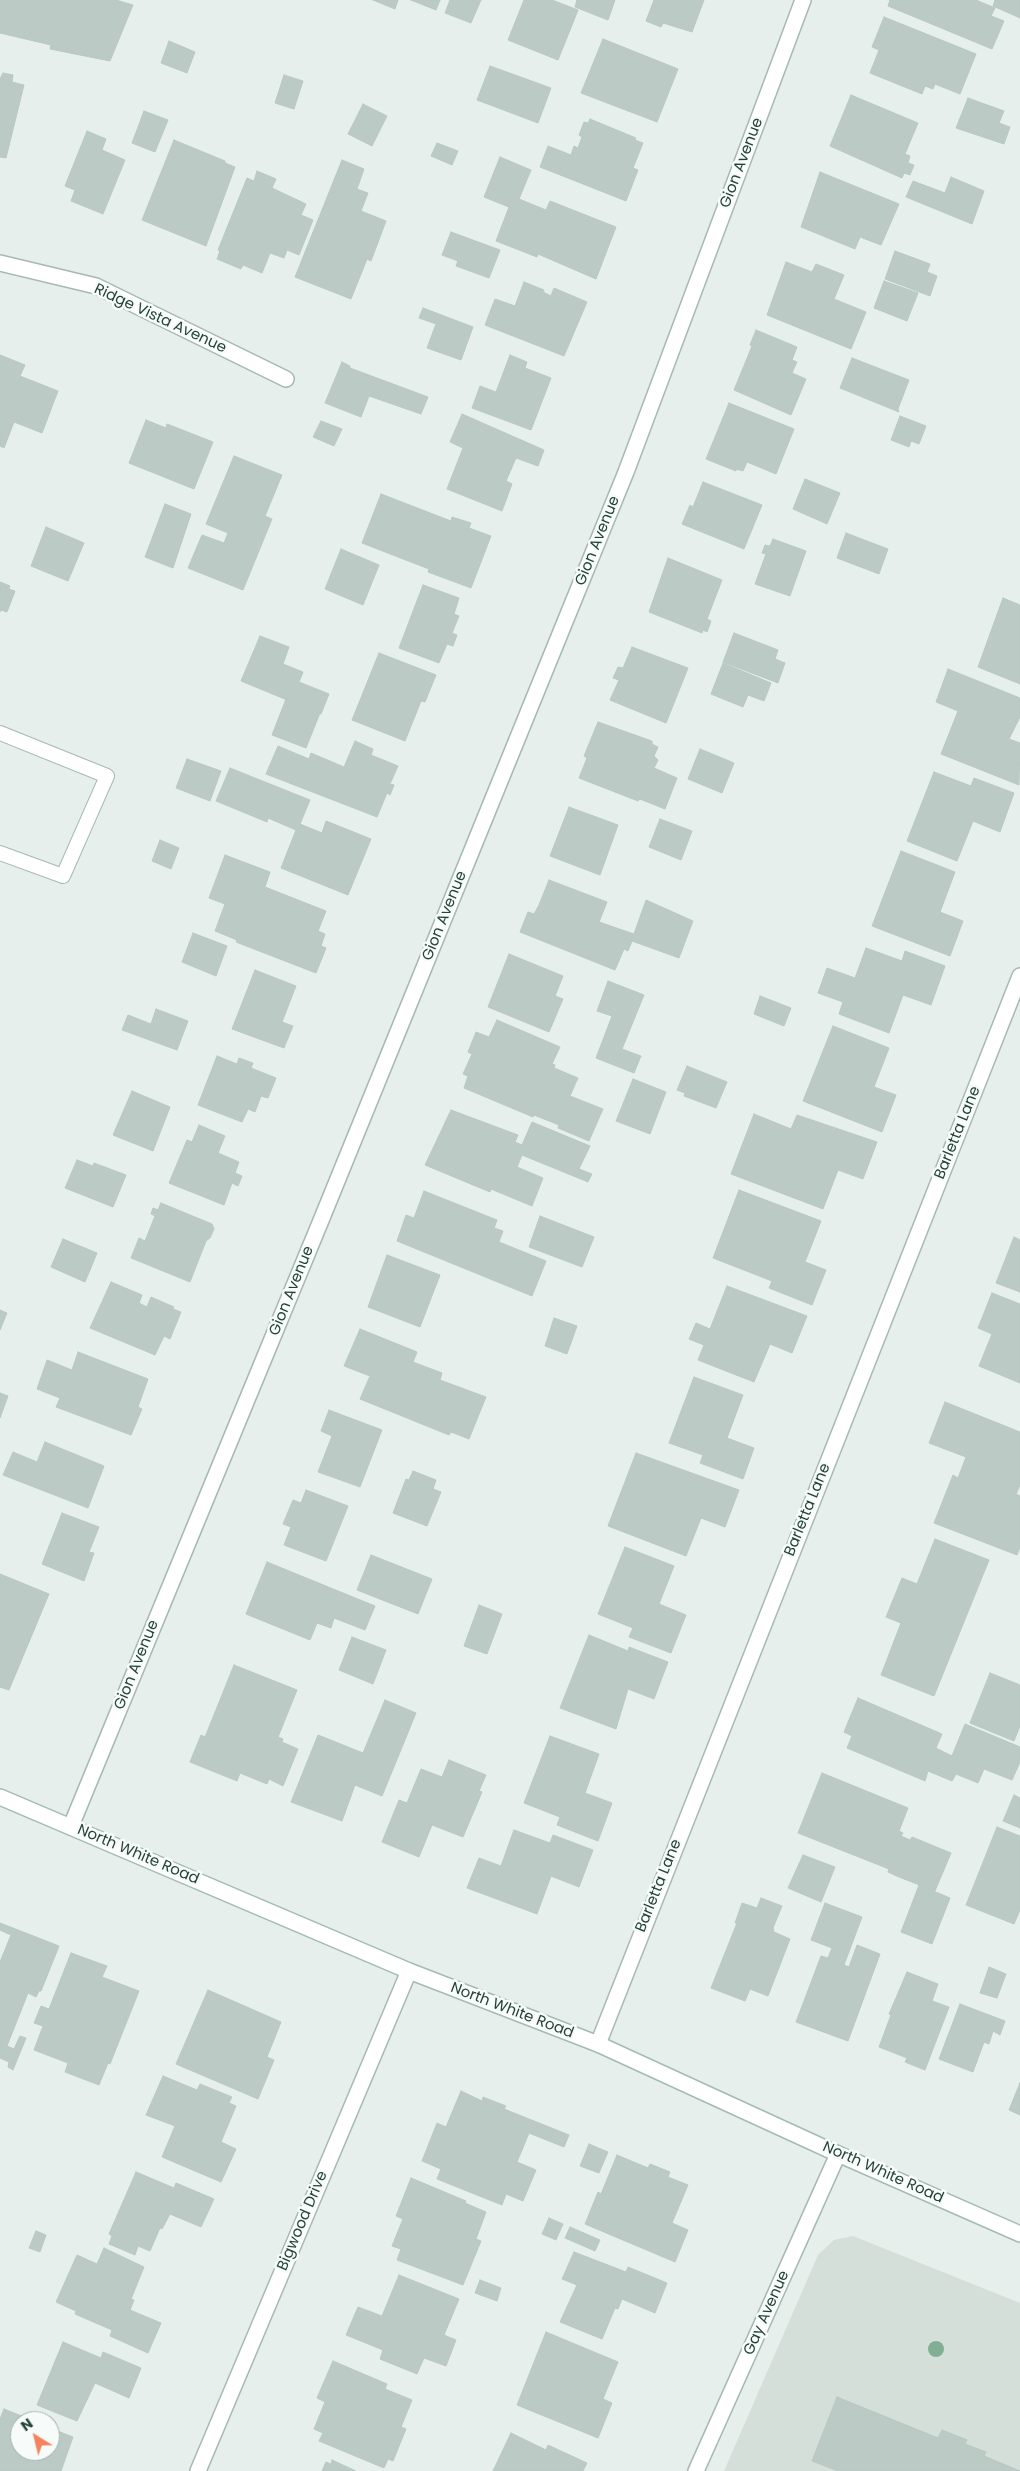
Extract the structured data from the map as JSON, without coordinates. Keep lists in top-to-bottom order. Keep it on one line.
{"streets":{"street":["Gion Avenue","Ridge Vista Avenue","Barletta Lane","North White Road","Bigwood Drive","Gay Avenue"]},"crossings":[["Gion Avenue","North White Road"],["Barletta Lane","North White Road"],["North White Road","Bigwood Drive"],["North White Road","Gay Avenue"]],"north":"top left"}
